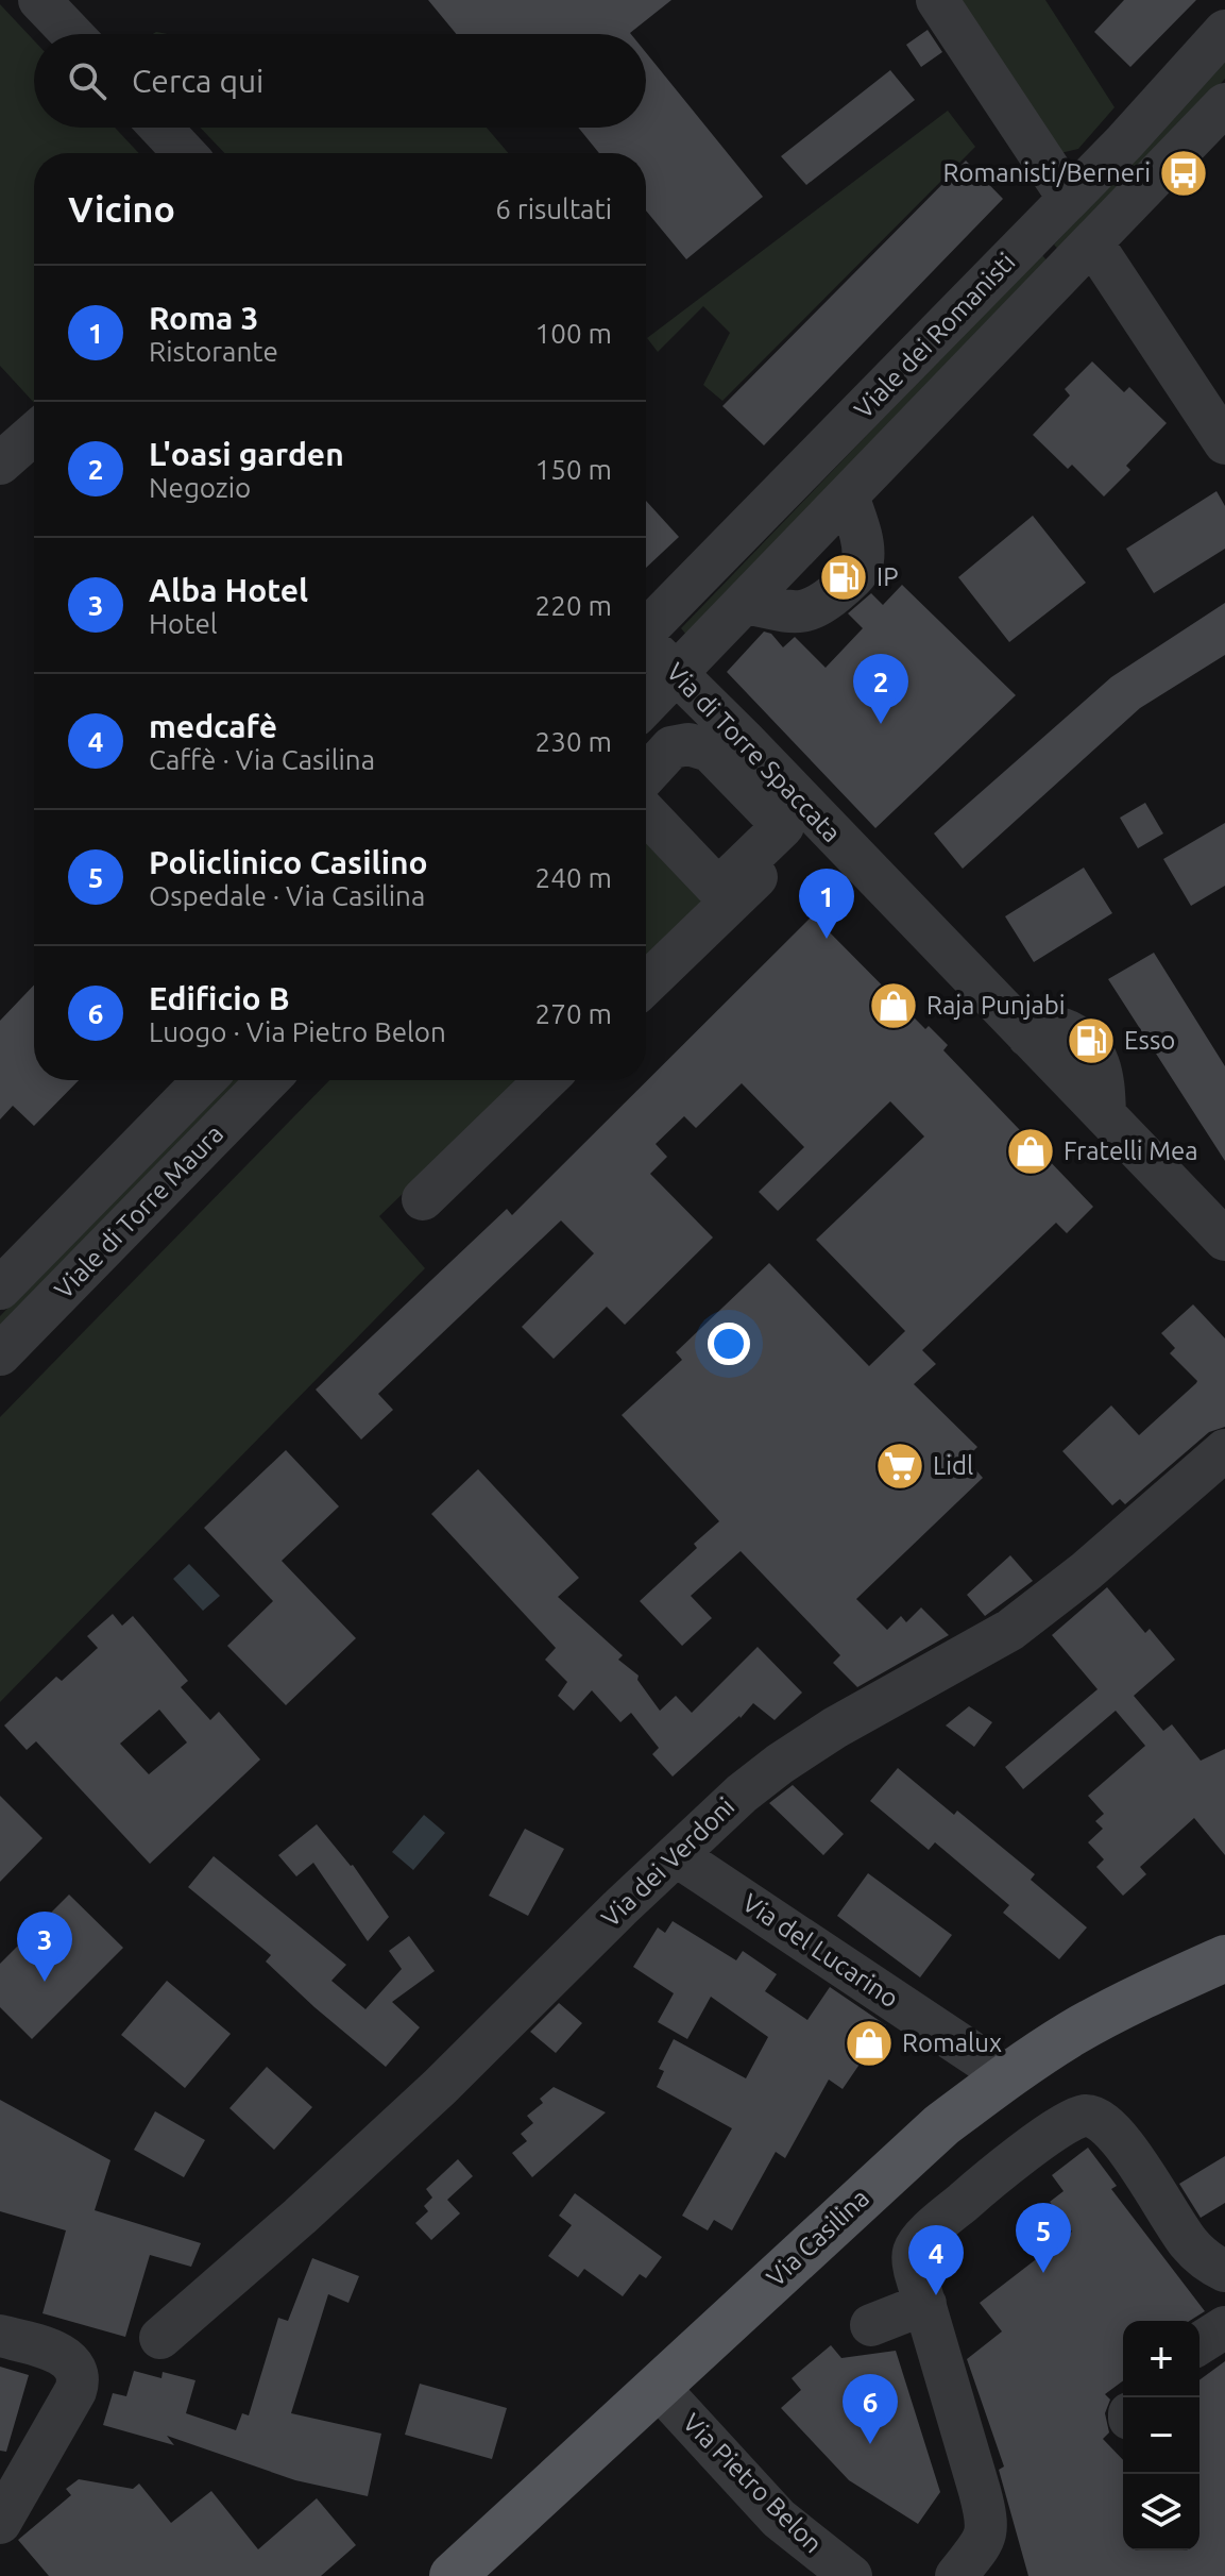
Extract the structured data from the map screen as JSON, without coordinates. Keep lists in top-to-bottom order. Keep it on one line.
{"streets":{"main road":["Via Casilina"],"street":["Viale dei Romanisti","Via di Torre Spaccata","Viale di Torre Maura","Via dei Verdoni","Via del Lucarino","Via Pietro Belon"]},"crossings":[["Viale dei Romanisti","Via di Torre Spaccata"],["Via dei Verdoni","Via del Lucarino"],["Via del Lucarino","Via Casilina"],["Via Casilina","Via Pietro Belon"]],"places":{"bus stop":["Romanisti/Berneri"],"fuel station":["IP","Esso"],"shop":["Raja Punjabi","Fratelli Mea","Romalux"],"supermarket":["Lidl"]},"page":{"search":"Cerca qui","heading":["Vicino","6 risultati"],"list":[{"mark":"1","name":"Roma 3","note":"Ristorante","value":"100 m"},{"mark":"2","name":"L'oasi garden","note":"Negozio","value":"150 m"},{"mark":"3","name":"Alba Hotel","note":"Hotel","value":"220 m"},{"mark":"4","name":"medcafè","note":"Caffè · Via Casilina","value":"230 m"},{"mark":"5","name":"Policlinico Casilino","note":"Ospedale · Via Casilina","value":"240 m"},{"mark":"6","name":"Edificio B","note":"Luogo · Via Pietro Belon","value":"270 m"}],"pins":["2","1","3","5","4","6"],"map_buttons":["+","−"]}}
